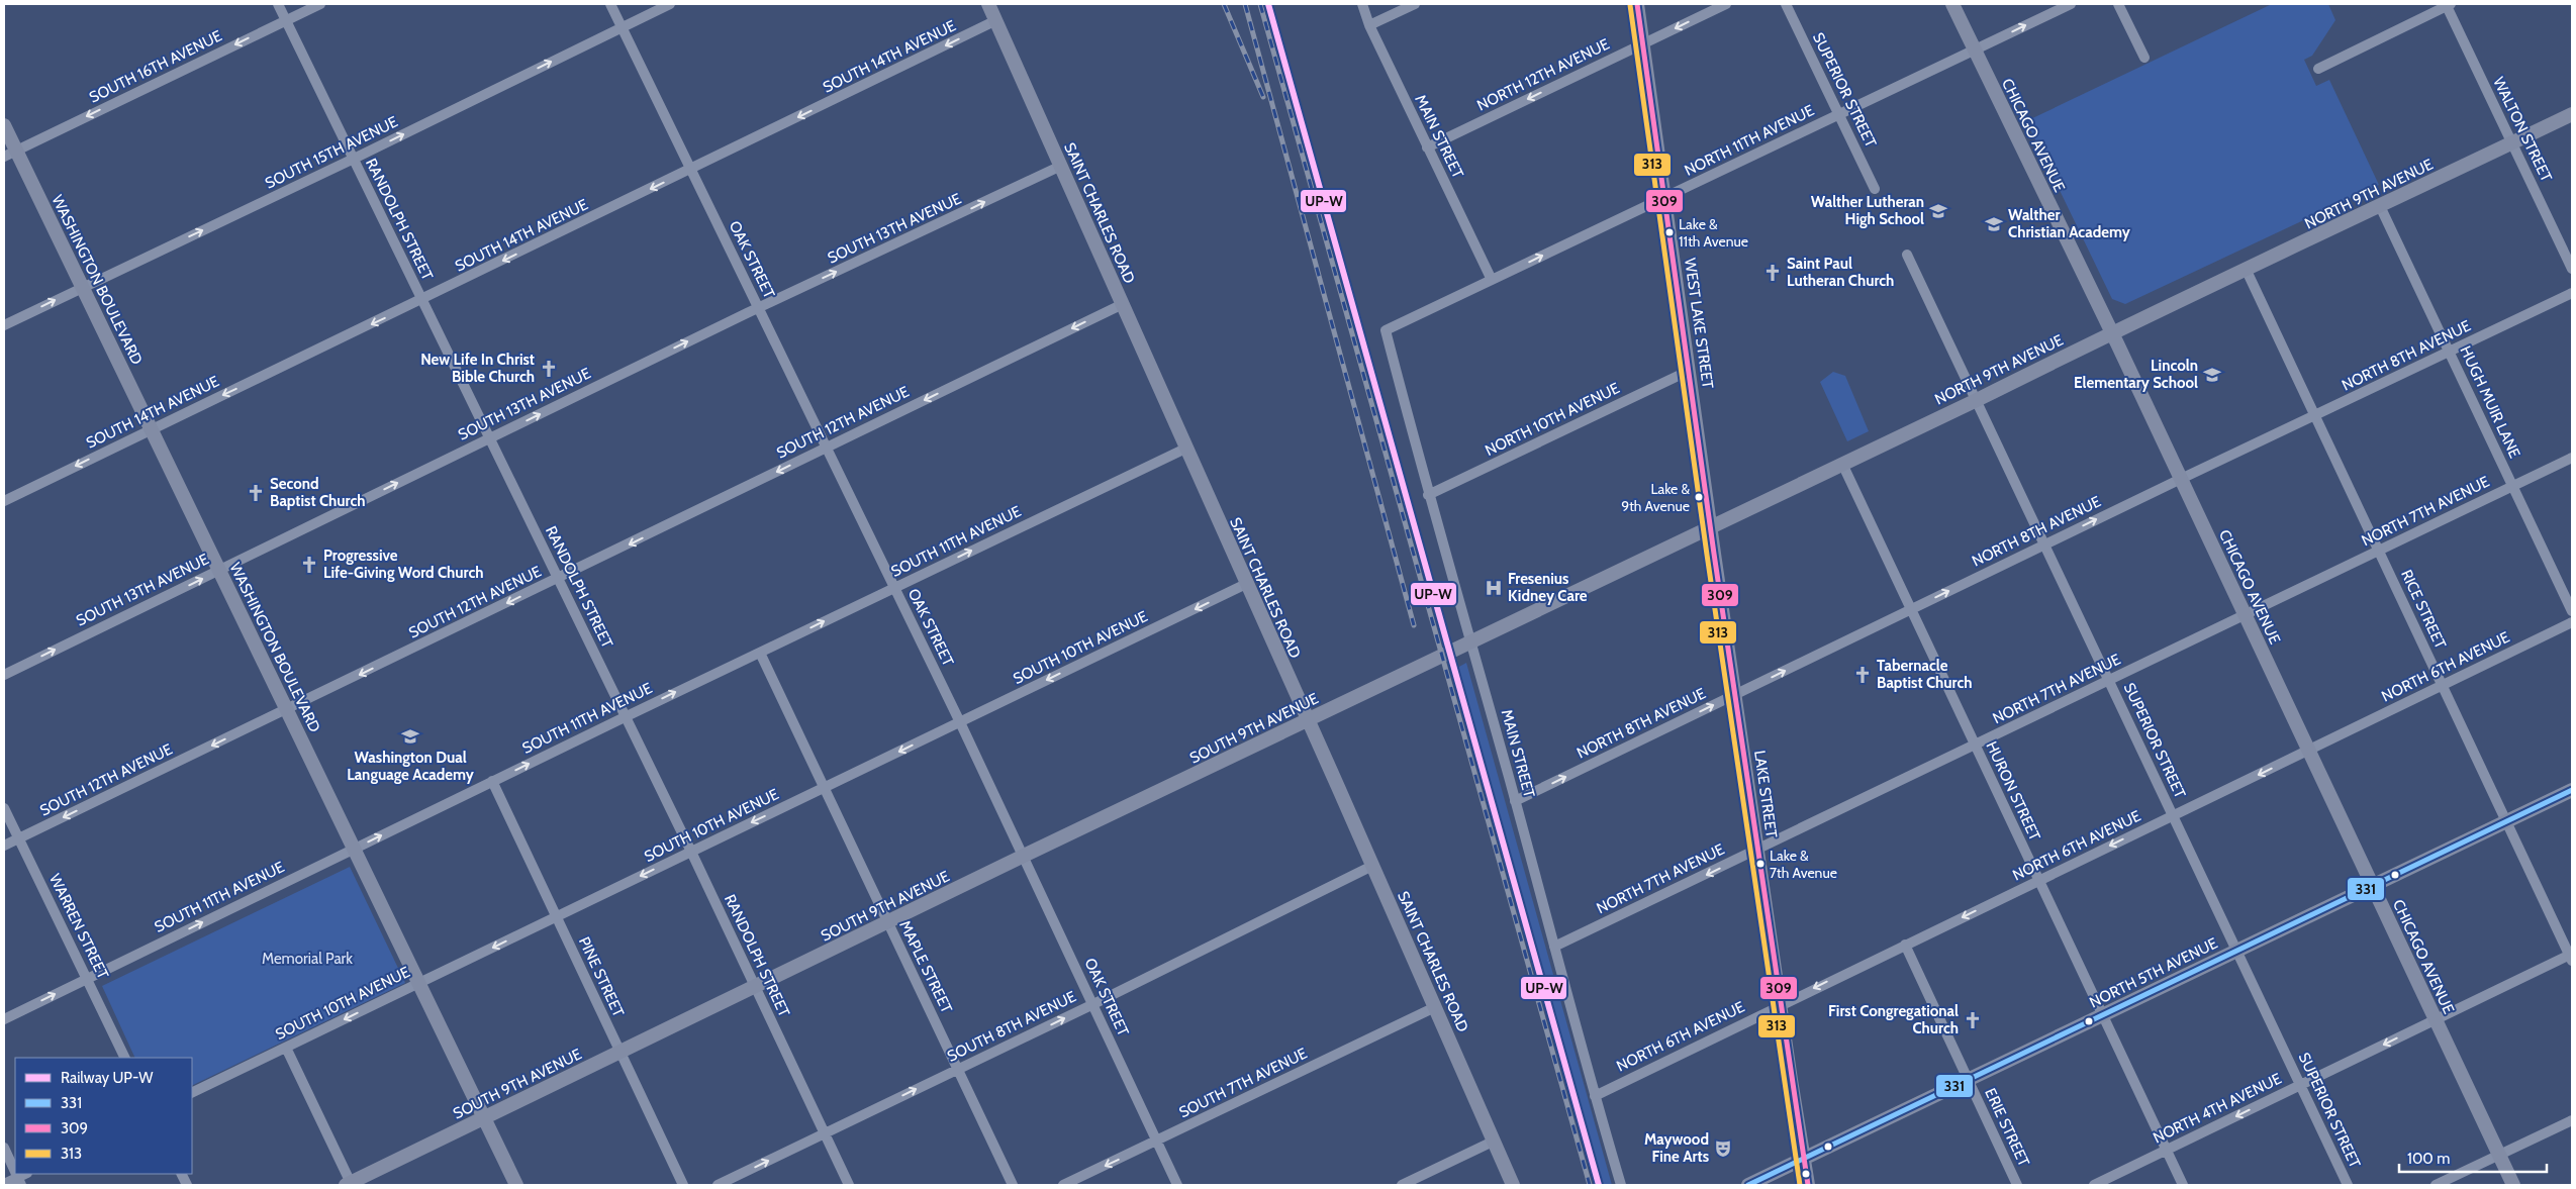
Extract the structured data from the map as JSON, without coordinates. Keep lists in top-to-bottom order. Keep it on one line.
{"streets":{"street":["SOUTH 14TH AVENUE","SOUTH 16TH AVENUE","NORTH 12TH AVENUE","SUPERIOR STREET","WALTON STREET","CHICAGO AVENUE","MAIN STREET","NORTH 11TH AVENUE","SOUTH 15TH AVENUE","NORTH 9TH AVENUE","SAINT CHARLES ROAD","RANDOLPH STREET","SOUTH 13TH AVENUE","OAK STREET","WASHINGTON BOULEVARD","WEST LAKE STREET","NORTH 8TH AVENUE","HUGH MUIR LANE","NORTH 10TH AVENUE","SOUTH 12TH AVENUE","NORTH 7TH AVENUE","SOUTH 11TH AVENUE","RICE STREET","SOUTH 10TH AVENUE","NORTH 6TH AVENUE","SOUTH 9TH AVENUE","HURON STREET","LAKE STREET","WARREN STREET","MAPLE STREET","NORTH 5TH AVENUE","PINE STREET","SOUTH 8TH AVENUE","SOUTH 7TH AVENUE","NORTH 4TH AVENUE","ERIE STREET"]},"crossings":[["SOUTH 14TH AVENUE","SAINT CHARLES ROAD"],["SOUTH 14TH AVENUE","RANDOLPH STREET"],["SOUTH 14TH AVENUE","OAK STREET"],["SOUTH 14TH AVENUE","WASHINGTON BOULEVARD"],["SOUTH 16TH AVENUE","RANDOLPH STREET"],["SOUTH 16TH AVENUE","WASHINGTON BOULEVARD"],["NORTH 12TH AVENUE","MAIN STREET"],["NORTH 12TH AVENUE","WEST LAKE STREET"],["SUPERIOR STREET","NORTH 11TH AVENUE"],["SUPERIOR STREET","NORTH 9TH AVENUE"],["SUPERIOR STREET","NORTH 8TH AVENUE"],["SUPERIOR STREET","NORTH 7TH AVENUE"],["SUPERIOR STREET","NORTH 6TH AVENUE"],["SUPERIOR STREET","NORTH 5TH AVENUE"],["SUPERIOR STREET","NORTH 4TH AVENUE"],["WALTON STREET","NORTH 9TH AVENUE"],["CHICAGO AVENUE","NORTH 11TH AVENUE"],["CHICAGO AVENUE","NORTH 9TH AVENUE"],["CHICAGO AVENUE","NORTH 8TH AVENUE"],["CHICAGO AVENUE","NORTH 7TH AVENUE"],["CHICAGO AVENUE","NORTH 6TH AVENUE"],["CHICAGO AVENUE","NORTH 5TH AVENUE"],["CHICAGO AVENUE","NORTH 4TH AVENUE"],["MAIN STREET","NORTH 11TH AVENUE"],["MAIN STREET","NORTH 9TH AVENUE"],["MAIN STREET","NORTH 8TH AVENUE"],["MAIN STREET","NORTH 10TH AVENUE"],["MAIN STREET","NORTH 7TH AVENUE"],["MAIN STREET","NORTH 6TH AVENUE"],["NORTH 11TH AVENUE","WEST LAKE STREET"],["SOUTH 15TH AVENUE","RANDOLPH STREET"],["SOUTH 15TH AVENUE","OAK STREET"],["SOUTH 15TH AVENUE","WASHINGTON BOULEVARD"],["NORTH 9TH AVENUE","WEST LAKE STREET"],["NORTH 9TH AVENUE","HUGH MUIR LANE"],["NORTH 9TH AVENUE","RICE STREET"],["NORTH 9TH AVENUE","SOUTH 9TH AVENUE"],["NORTH 9TH AVENUE","HURON STREET"],["NORTH 9TH AVENUE","LAKE STREET"],["SAINT CHARLES ROAD","SOUTH 13TH AVENUE"],["SAINT CHARLES ROAD","SOUTH 12TH AVENUE"],["SAINT CHARLES ROAD","SOUTH 11TH AVENUE"],["SAINT CHARLES ROAD","SOUTH 10TH AVENUE"],["SAINT CHARLES ROAD","SOUTH 9TH AVENUE"],["SAINT CHARLES ROAD","SOUTH 8TH AVENUE"],["SAINT CHARLES ROAD","SOUTH 7TH AVENUE"],["RANDOLPH STREET","SOUTH 13TH AVENUE"],["RANDOLPH STREET","SOUTH 12TH AVENUE"],["RANDOLPH STREET","SOUTH 11TH AVENUE"],["RANDOLPH STREET","SOUTH 10TH AVENUE"],["RANDOLPH STREET","SOUTH 9TH AVENUE"],["RANDOLPH STREET","SOUTH 8TH AVENUE"],["SOUTH 13TH AVENUE","OAK STREET"],["SOUTH 13TH AVENUE","WASHINGTON BOULEVARD"],["OAK STREET","SOUTH 12TH AVENUE"],["OAK STREET","SOUTH 11TH AVENUE"],["OAK STREET","SOUTH 10TH AVENUE"],["OAK STREET","SOUTH 9TH AVENUE"],["OAK STREET","SOUTH 8TH AVENUE"],["OAK STREET","SOUTH 7TH AVENUE"],["WASHINGTON BOULEVARD","SOUTH 12TH AVENUE"],["WASHINGTON BOULEVARD","SOUTH 11TH AVENUE"],["WASHINGTON BOULEVARD","SOUTH 10TH AVENUE"],["WASHINGTON BOULEVARD","SOUTH 9TH AVENUE"],["WEST LAKE STREET","NORTH 10TH AVENUE"],["WEST LAKE STREET","LAKE STREET"],["NORTH 8TH AVENUE","HUGH MUIR LANE"],["NORTH 8TH AVENUE","RICE STREET"],["NORTH 8TH AVENUE","HURON STREET"],["NORTH 8TH AVENUE","LAKE STREET"],["HUGH MUIR LANE","NORTH 7TH AVENUE"],["SOUTH 12TH AVENUE","WARREN STREET"],["NORTH 7TH AVENUE","RICE STREET"],["NORTH 7TH AVENUE","HURON STREET"],["NORTH 7TH AVENUE","LAKE STREET"],["SOUTH 11TH AVENUE","WARREN STREET"],["SOUTH 11TH AVENUE","MAPLE STREET"],["SOUTH 11TH AVENUE","PINE STREET"],["RICE STREET","NORTH 6TH AVENUE"],["RICE STREET","NORTH 5TH AVENUE"],["RICE STREET","NORTH 4TH AVENUE"],["SOUTH 10TH AVENUE","MAPLE STREET"],["SOUTH 10TH AVENUE","PINE STREET"],["NORTH 6TH AVENUE","HURON STREET"],["NORTH 6TH AVENUE","LAKE STREET"],["NORTH 6TH AVENUE","ERIE STREET"],["SOUTH 9TH AVENUE","MAPLE STREET"],["SOUTH 9TH AVENUE","PINE STREET"],["HURON STREET","NORTH 5TH AVENUE"],["HURON STREET","NORTH 4TH AVENUE"],["LAKE STREET","NORTH 5TH AVENUE"],["MAPLE STREET","SOUTH 8TH AVENUE"],["NORTH 5TH AVENUE","ERIE STREET"]],"one_way":["SOUTH 14TH AVENUE","SOUTH 16TH AVENUE","NORTH 12TH AVENUE","NORTH 11TH AVENUE","SOUTH 15TH AVENUE","SOUTH 13TH AVENUE","NORTH 8TH AVENUE","SOUTH 12TH AVENUE","SOUTH 11TH AVENUE","SOUTH 10TH AVENUE","NORTH 6TH AVENUE","SOUTH 8TH AVENUE","NORTH 4TH AVENUE"],"parks":["Memorial Park"],"places":{"school or university":["Walther Lutheran High School","Walther Christian Academy","Lincoln Elementary School","Washington Dual Language Academy"],"other":["Lake & 11th Avenue","Lake & 9th Avenue","Lake & 7th Avenue"],"church":["Saint Paul Lutheran Church","New Life In Christ Bible Church","Second Baptist Church","Progressive Life-Giving Word Church","Tabernacle Baptist Church","First Congregational Church"],"hospital":["Fresenius Kidney Care"],"theatre":["Maywood Fine Arts"]},"lines":["rail line UP-W","transit line 309","transit line 313","transit line 331"],"legend":["Railway UP-W","331","309","313"],"scale_bar":"100 m"}
